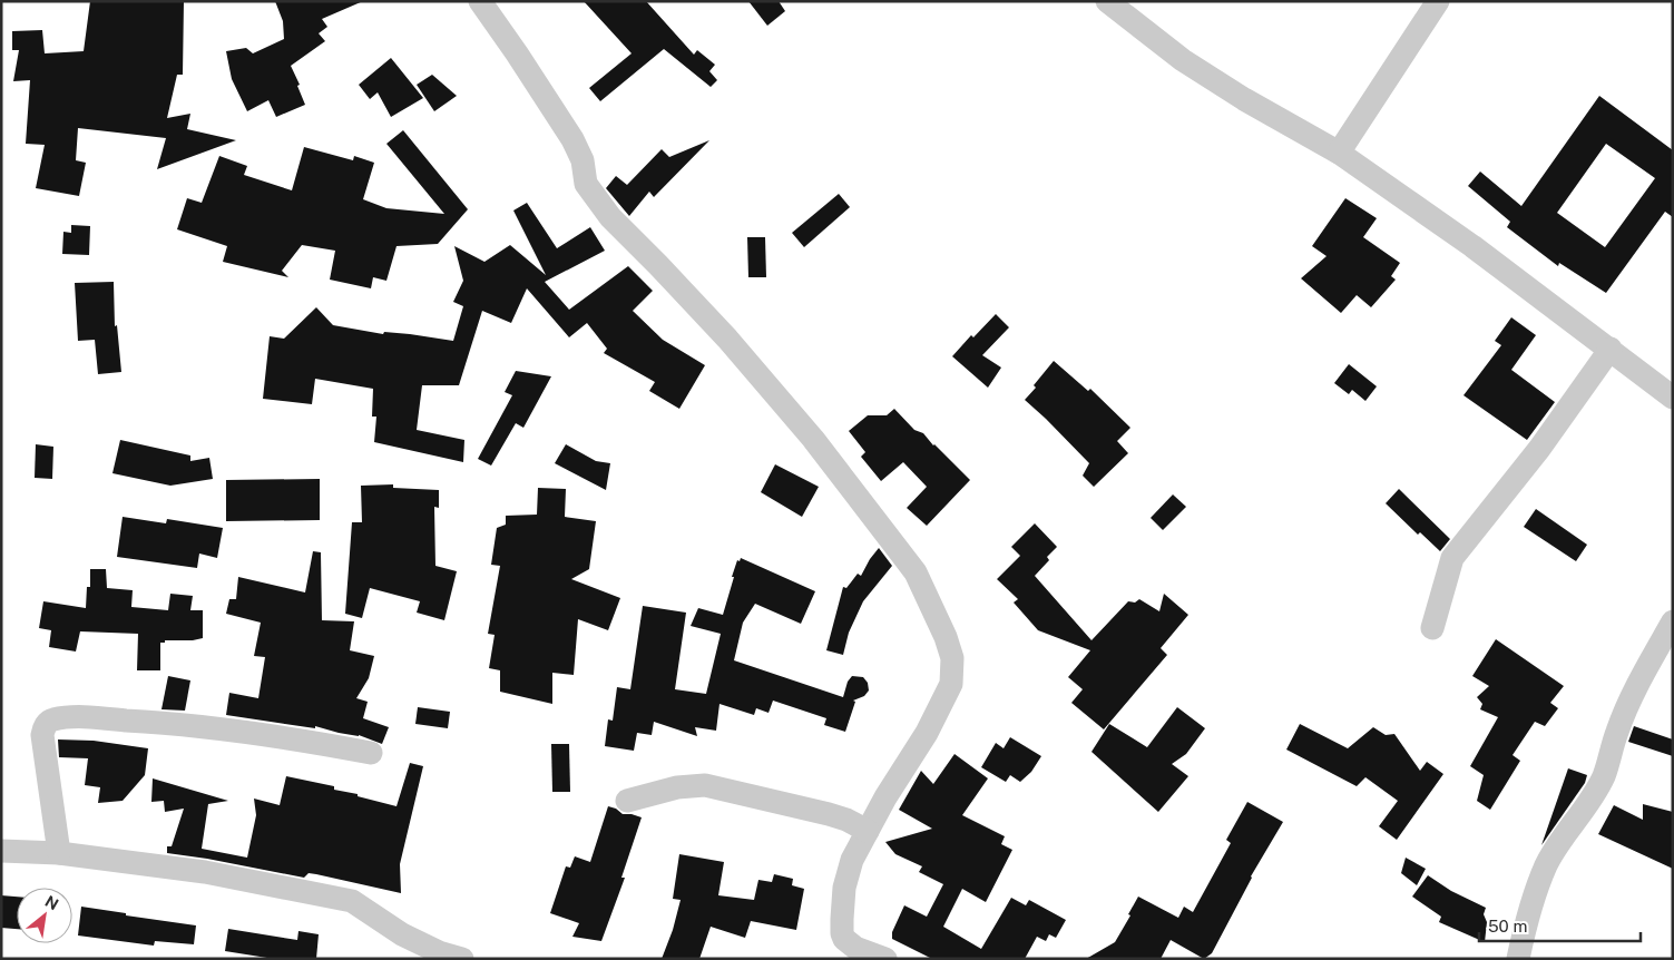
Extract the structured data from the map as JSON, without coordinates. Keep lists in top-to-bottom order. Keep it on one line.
{"scale_bar":"50 m","north":"top right"}
